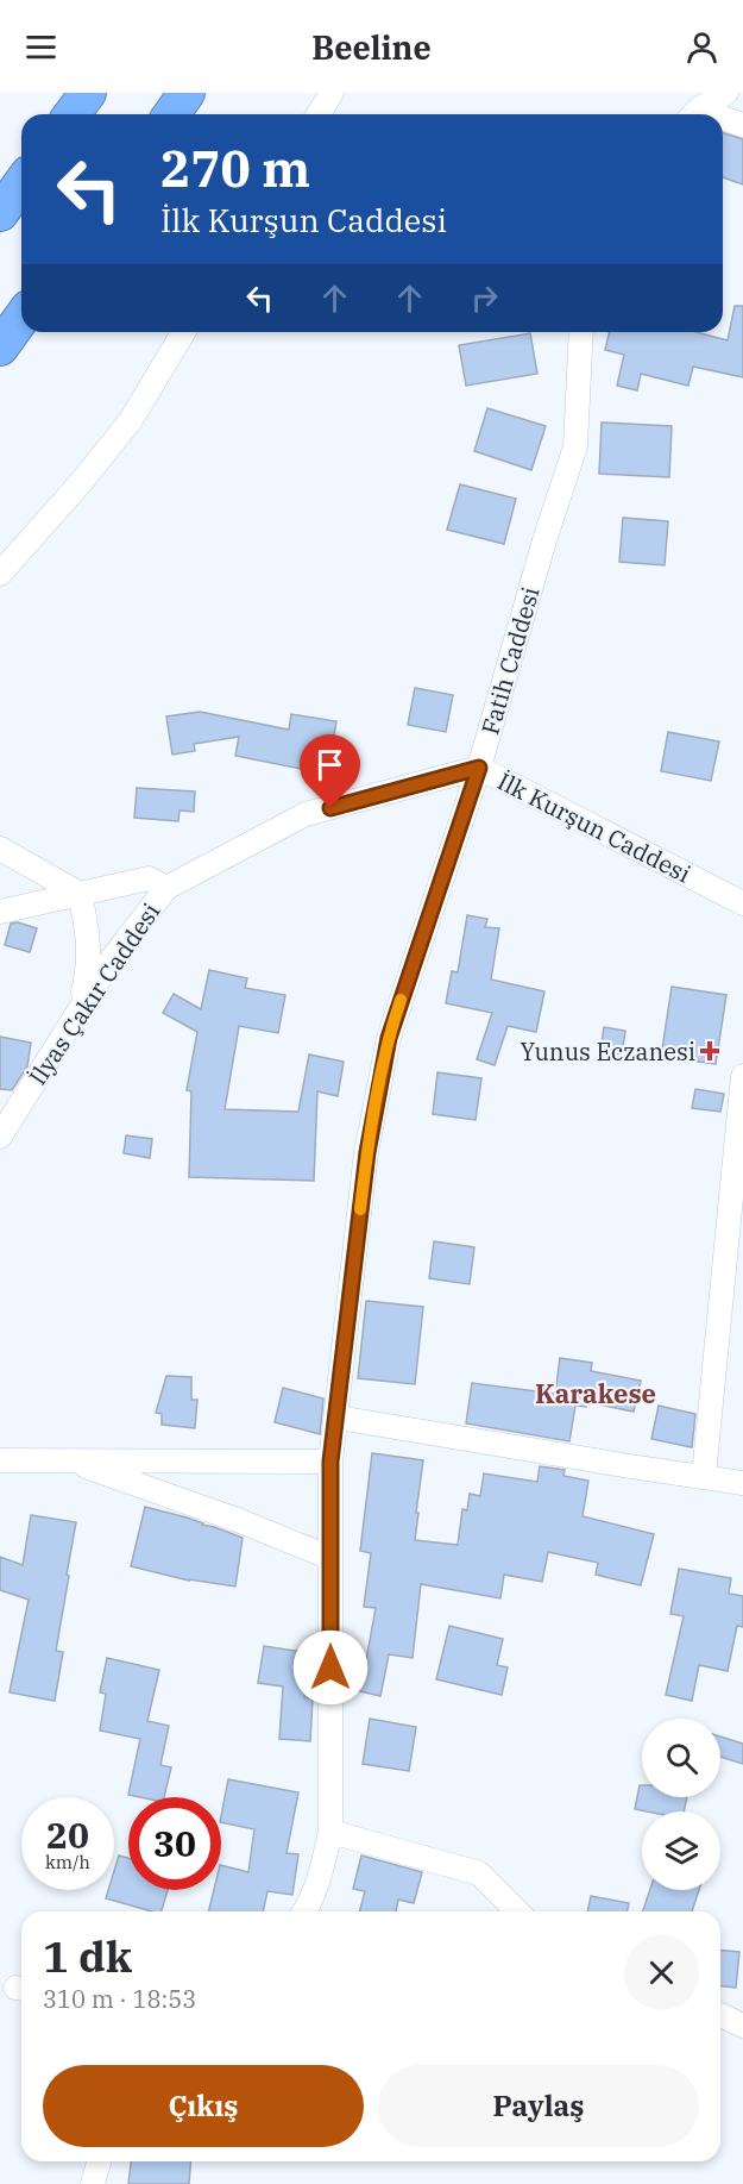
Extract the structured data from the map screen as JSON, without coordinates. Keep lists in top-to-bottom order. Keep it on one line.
{"streets":{"street":["Fatih Caddesi","İlk Kurşun Caddesi","İlyas Çakır Caddesi"]},"crossings":[["Fatih Caddesi","İlk Kurşun Caddesi"],["İlk Kurşun Caddesi","İlyas Çakır Caddesi"]],"districts":["Karakese"],"places":{"health":["Yunus Eczanesi"]},"page":{"header":"Beeline","turn":["270 m","İlk Kurşun Caddesi"],"speed":"20 km/h","limit":"30","heading":["1 dk","310 m · 18:53"],"buttons":["Çıkış","Paylaş"]}}
